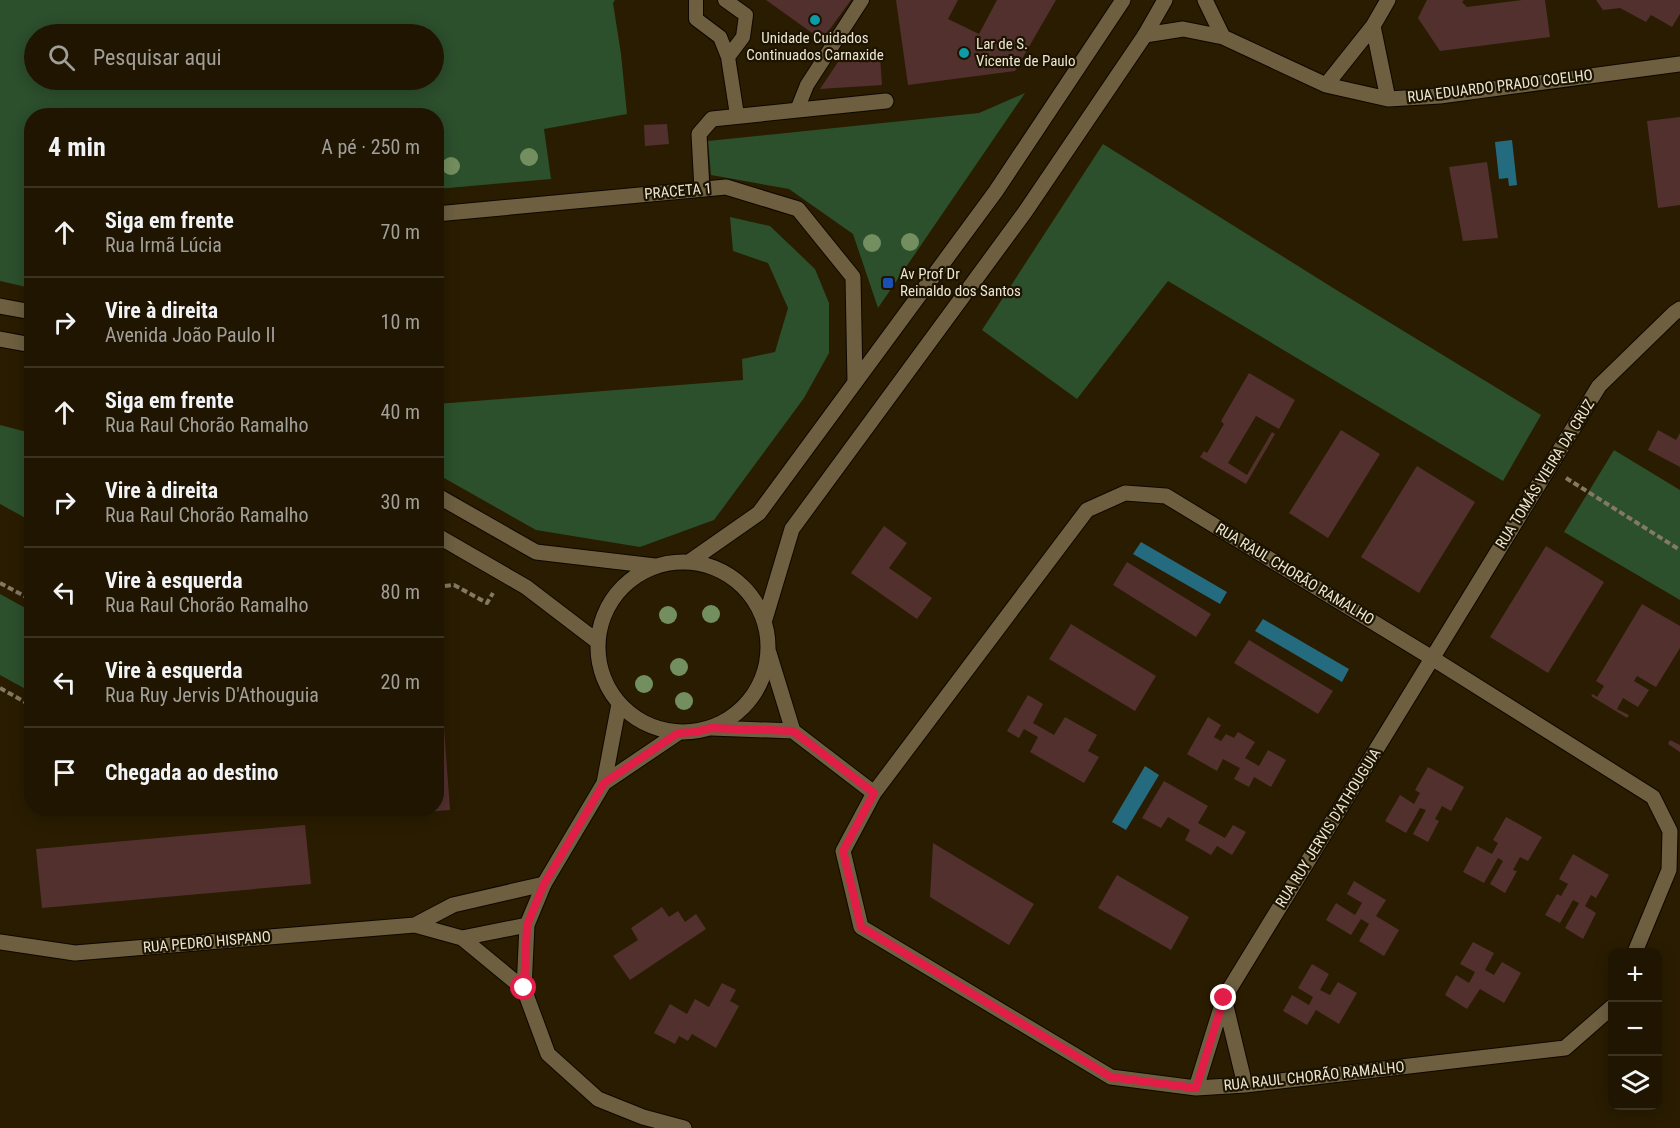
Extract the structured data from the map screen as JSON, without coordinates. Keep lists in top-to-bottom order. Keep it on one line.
{"streets":{"street":["RUA EDUARDO PRADO COELHO","PRACETA 1","RUA TOMÁS VIEIRA DA CRUZ","RUA RAUL CHORÃO RAMALHO","RUA RUY JERVIS D'ATHOUGUIA","RUA PEDRO HISPANO"]},"crossings":[["RUA TOMÁS VIEIRA DA CRUZ","RUA RAUL CHORÃO RAMALHO"],["RUA TOMÁS VIEIRA DA CRUZ","RUA RUY JERVIS D'ATHOUGUIA"],["RUA RAUL CHORÃO RAMALHO","RUA RUY JERVIS D'ATHOUGUIA"]],"places":{"other":["Unidade Cuidados Continuados Carnaxide","Lar de S. Vicente de Paulo"],"transit":["Av Prof Dr Reinaldo dos Santos"]},"page":{"search":"Pesquisar aqui","heading":["4 min","A pé · 250 m"],"list":[["Siga em frente","Rua Irmã Lúcia","70 m"],["Vire à direita","Avenida João Paulo II","10 m"],["Siga em frente","Rua Raul Chorão Ramalho","40 m"],["Vire à direita","Rua Raul Chorão Ramalho","30 m"],["Vire à esquerda","Rua Raul Chorão Ramalho","80 m"],["Vire à esquerda","Rua Ruy Jervis D'Athouguia","20 m"],"Chegada ao destino"],"map_buttons":["+","−"]}}
